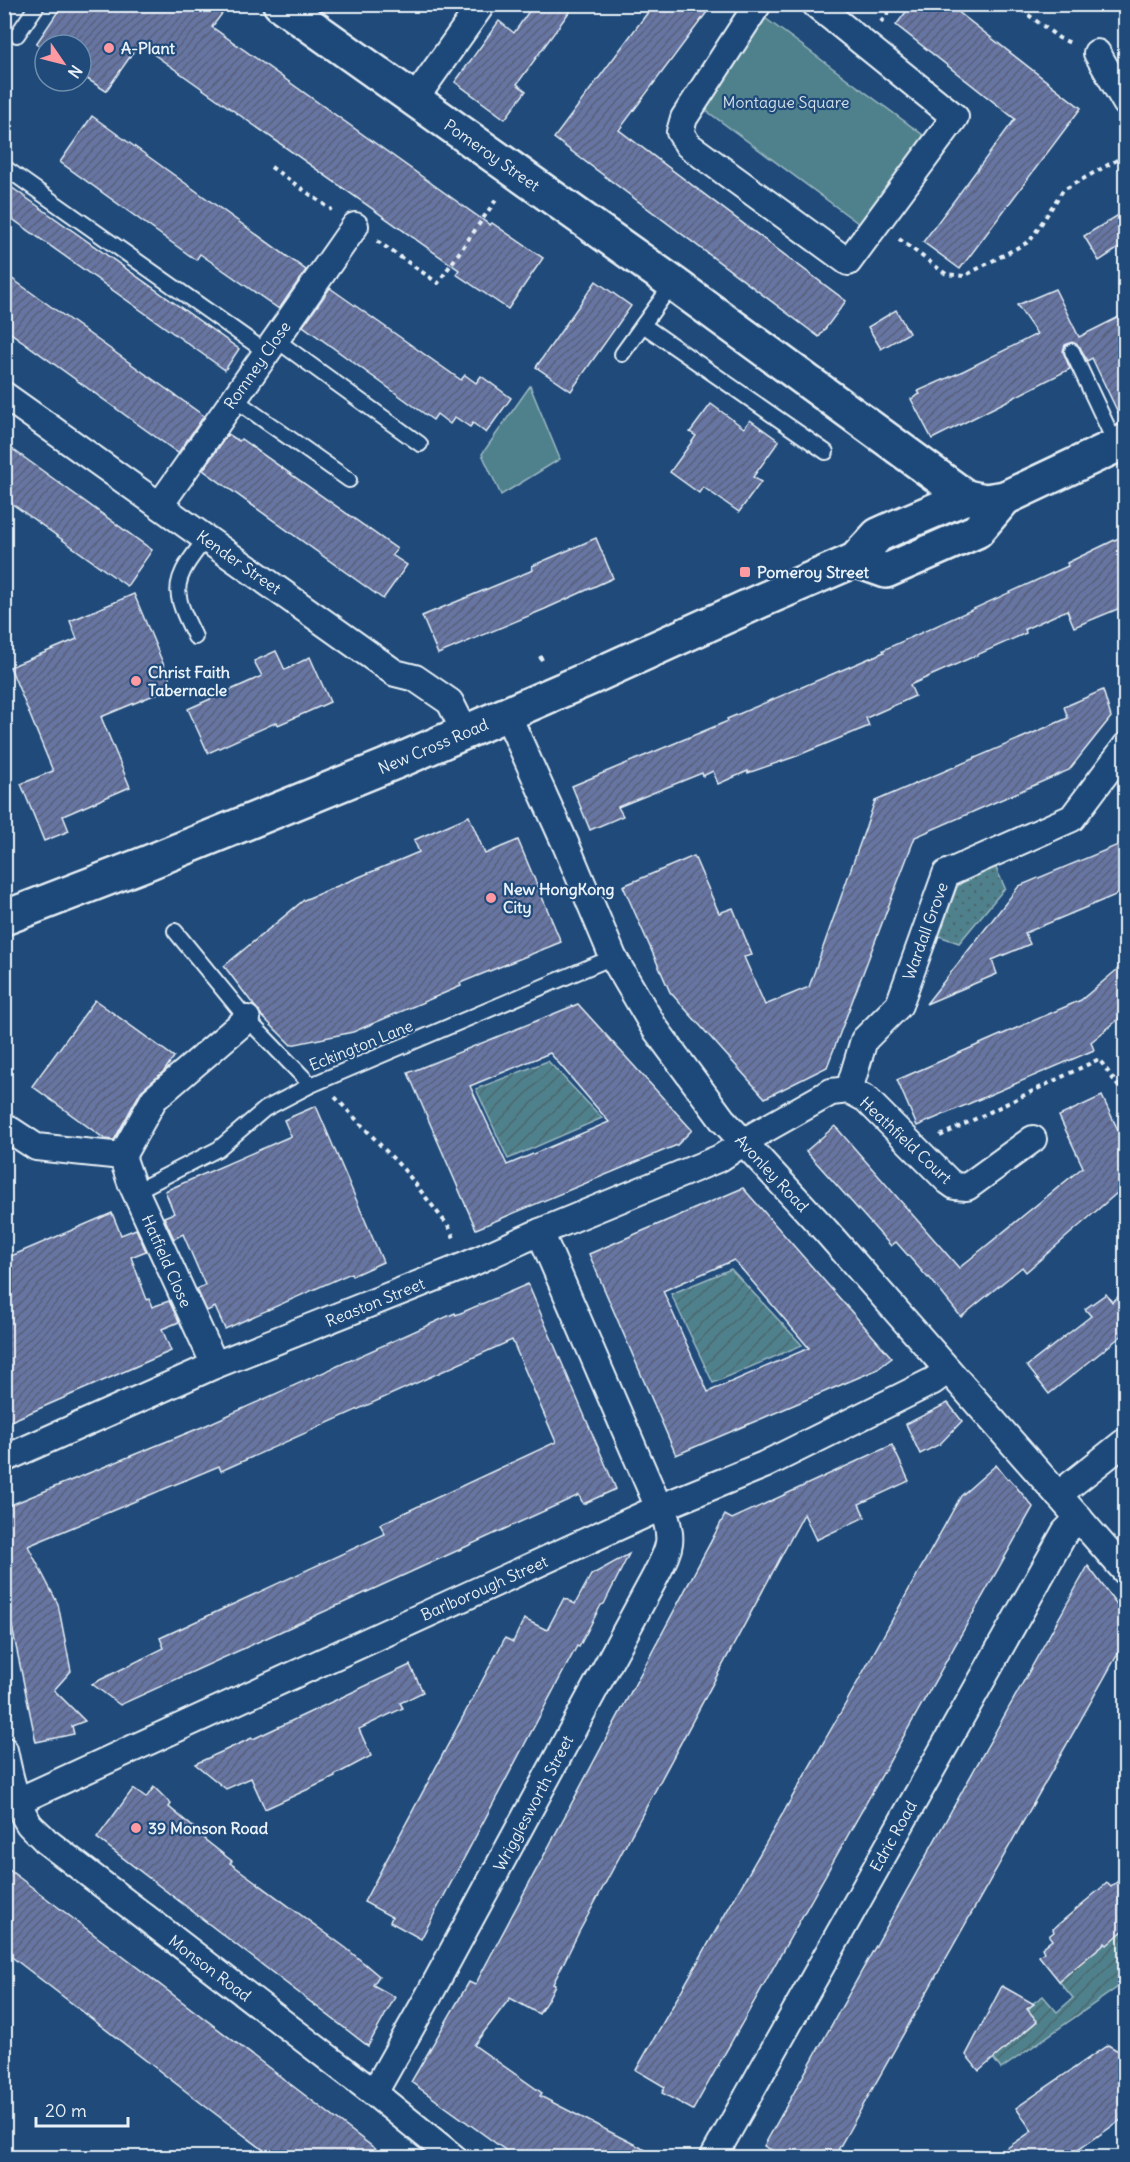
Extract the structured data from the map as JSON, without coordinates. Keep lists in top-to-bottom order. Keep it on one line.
{"streets":{"main road":["Pomeroy Street","New Cross Road"],"street":["Romney Close","Kender Street","Wardall Grove","Heathfield Court","Avonley Road","Hatfield Close","Reaston Street","Barlborough Street","Wrigglesworth Street","Edric Road","Monson Road"],"lane":["Eckington Lane"]},"crossings":[["Pomeroy Street","New Cross Road"],["Romney Close","Kender Street"],["Kender Street","New Cross Road"],["New Cross Road","Avonley Road"],["Wardall Grove","Heathfield Court"],["Eckington Lane","Avonley Road"],["Heathfield Court","Avonley Road"],["Heathfield Court","Reaston Street"],["Avonley Road","Reaston Street"],["Avonley Road","Barlborough Street"],["Avonley Road","Edric Road"],["Hatfield Close","Reaston Street"],["Reaston Street","Wrigglesworth Street"],["Barlborough Street","Wrigglesworth Street"],["Barlborough Street","Monson Road"],["Wrigglesworth Street","Monson Road"]],"parks":["Montague Square"],"places":{"other":["A-Plant","Christ Faith Tabernacle","New HongKong City","39 Monson Road"],"transit":["Pomeroy Street"]},"scale_bar":"20 m","north":"bottom right"}
